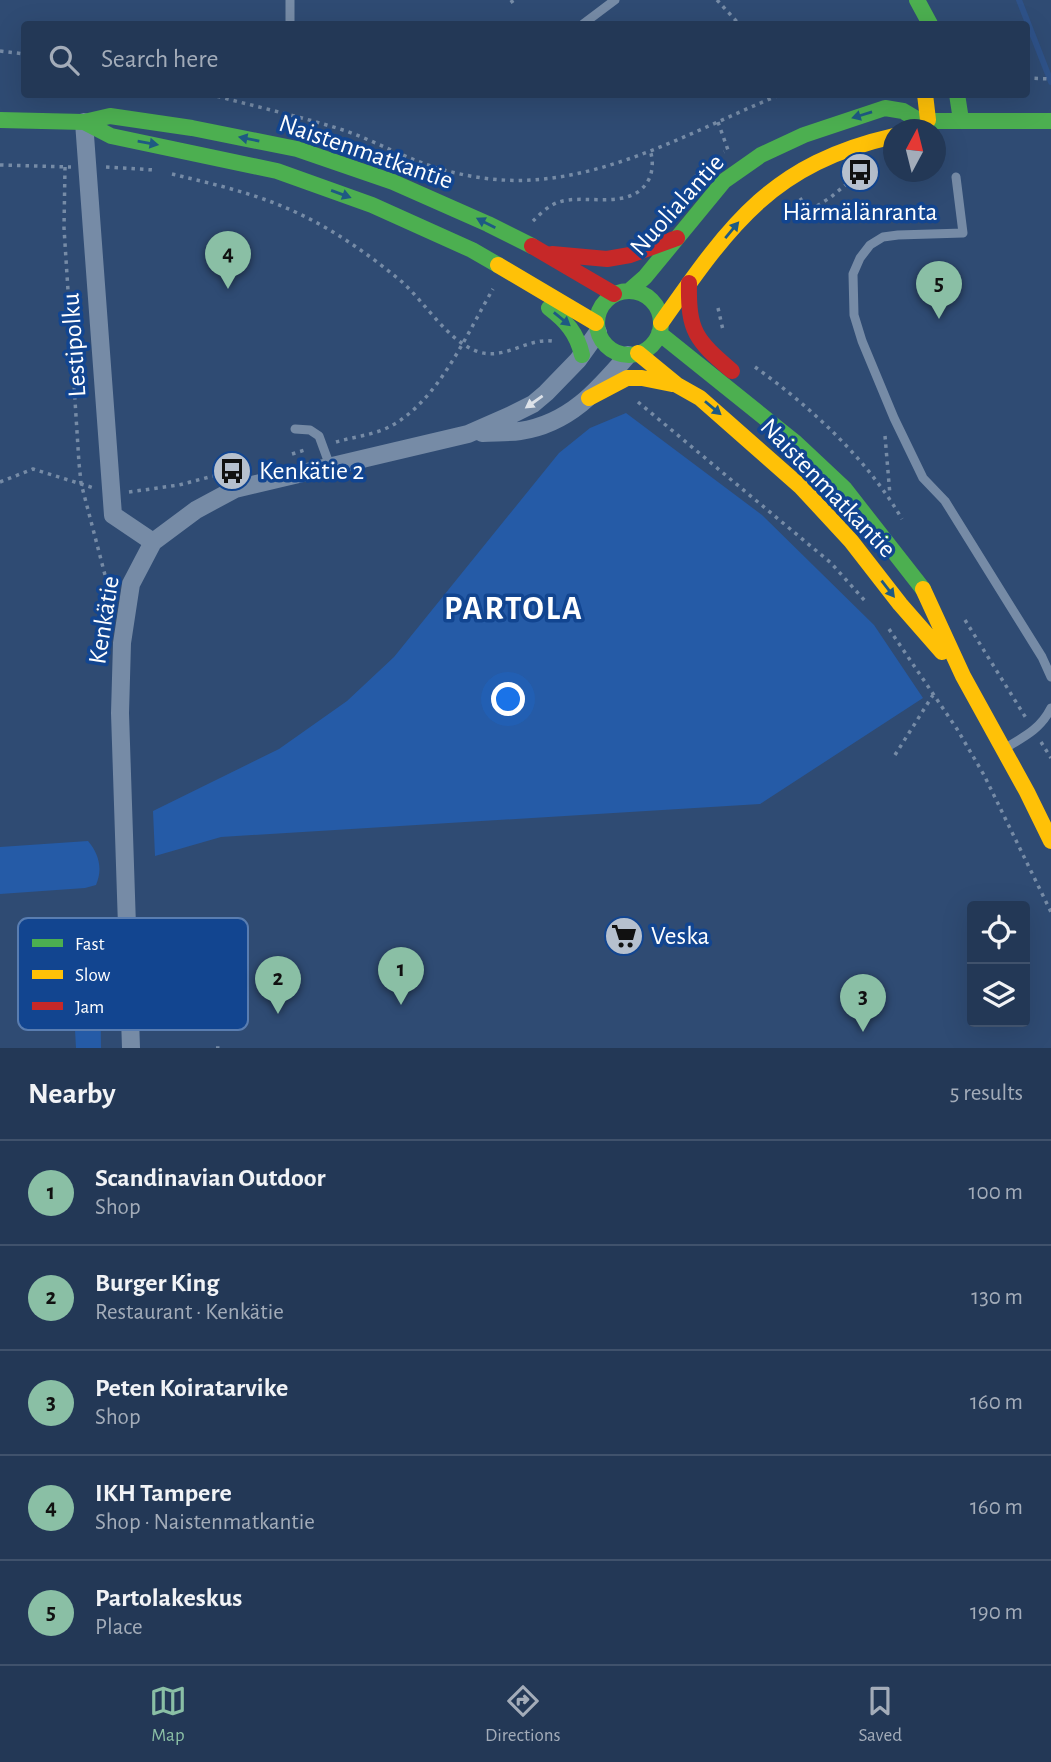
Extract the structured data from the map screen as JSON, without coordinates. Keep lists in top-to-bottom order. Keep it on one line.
{"streets":{"main road":["Naistenmatkantie","Nuolialantie"],"street":["Lestipolku","Kenkätie"]},"crossings":[["Naistenmatkantie","Nuolialantie"],["Naistenmatkantie","Lestipolku"],["Naistenmatkantie","Kenkätie"],["Nuolialantie","Kenkätie"],["Lestipolku","Kenkätie"]],"districts":["PARTOLA"],"places":{"bus stop":["Härmälänranta","Kenkätie 2"],"supermarket":["Veska"]},"legend":["Fast","Slow","Jam"],"north":"top","page":{"search":"Search here","pins":["4","5","1","2","3"],"heading":["Nearby","5 results"],"list":[{"mark":"1","name":"Scandinavian Outdoor","note":"Shop","value":"100 m"},{"mark":"2","name":"Burger King","note":"Restaurant · Kenkätie","value":"130 m"},{"mark":"3","name":"Peten Koiratarvike","note":"Shop","value":"160 m"},{"mark":"4","name":"IKH Tampere","note":"Shop · Naistenmatkantie","value":"160 m"},{"mark":"5","name":"Partolakeskus","note":"Place","value":"190 m"}],"nav":["Map","Directions","Saved"]}}
